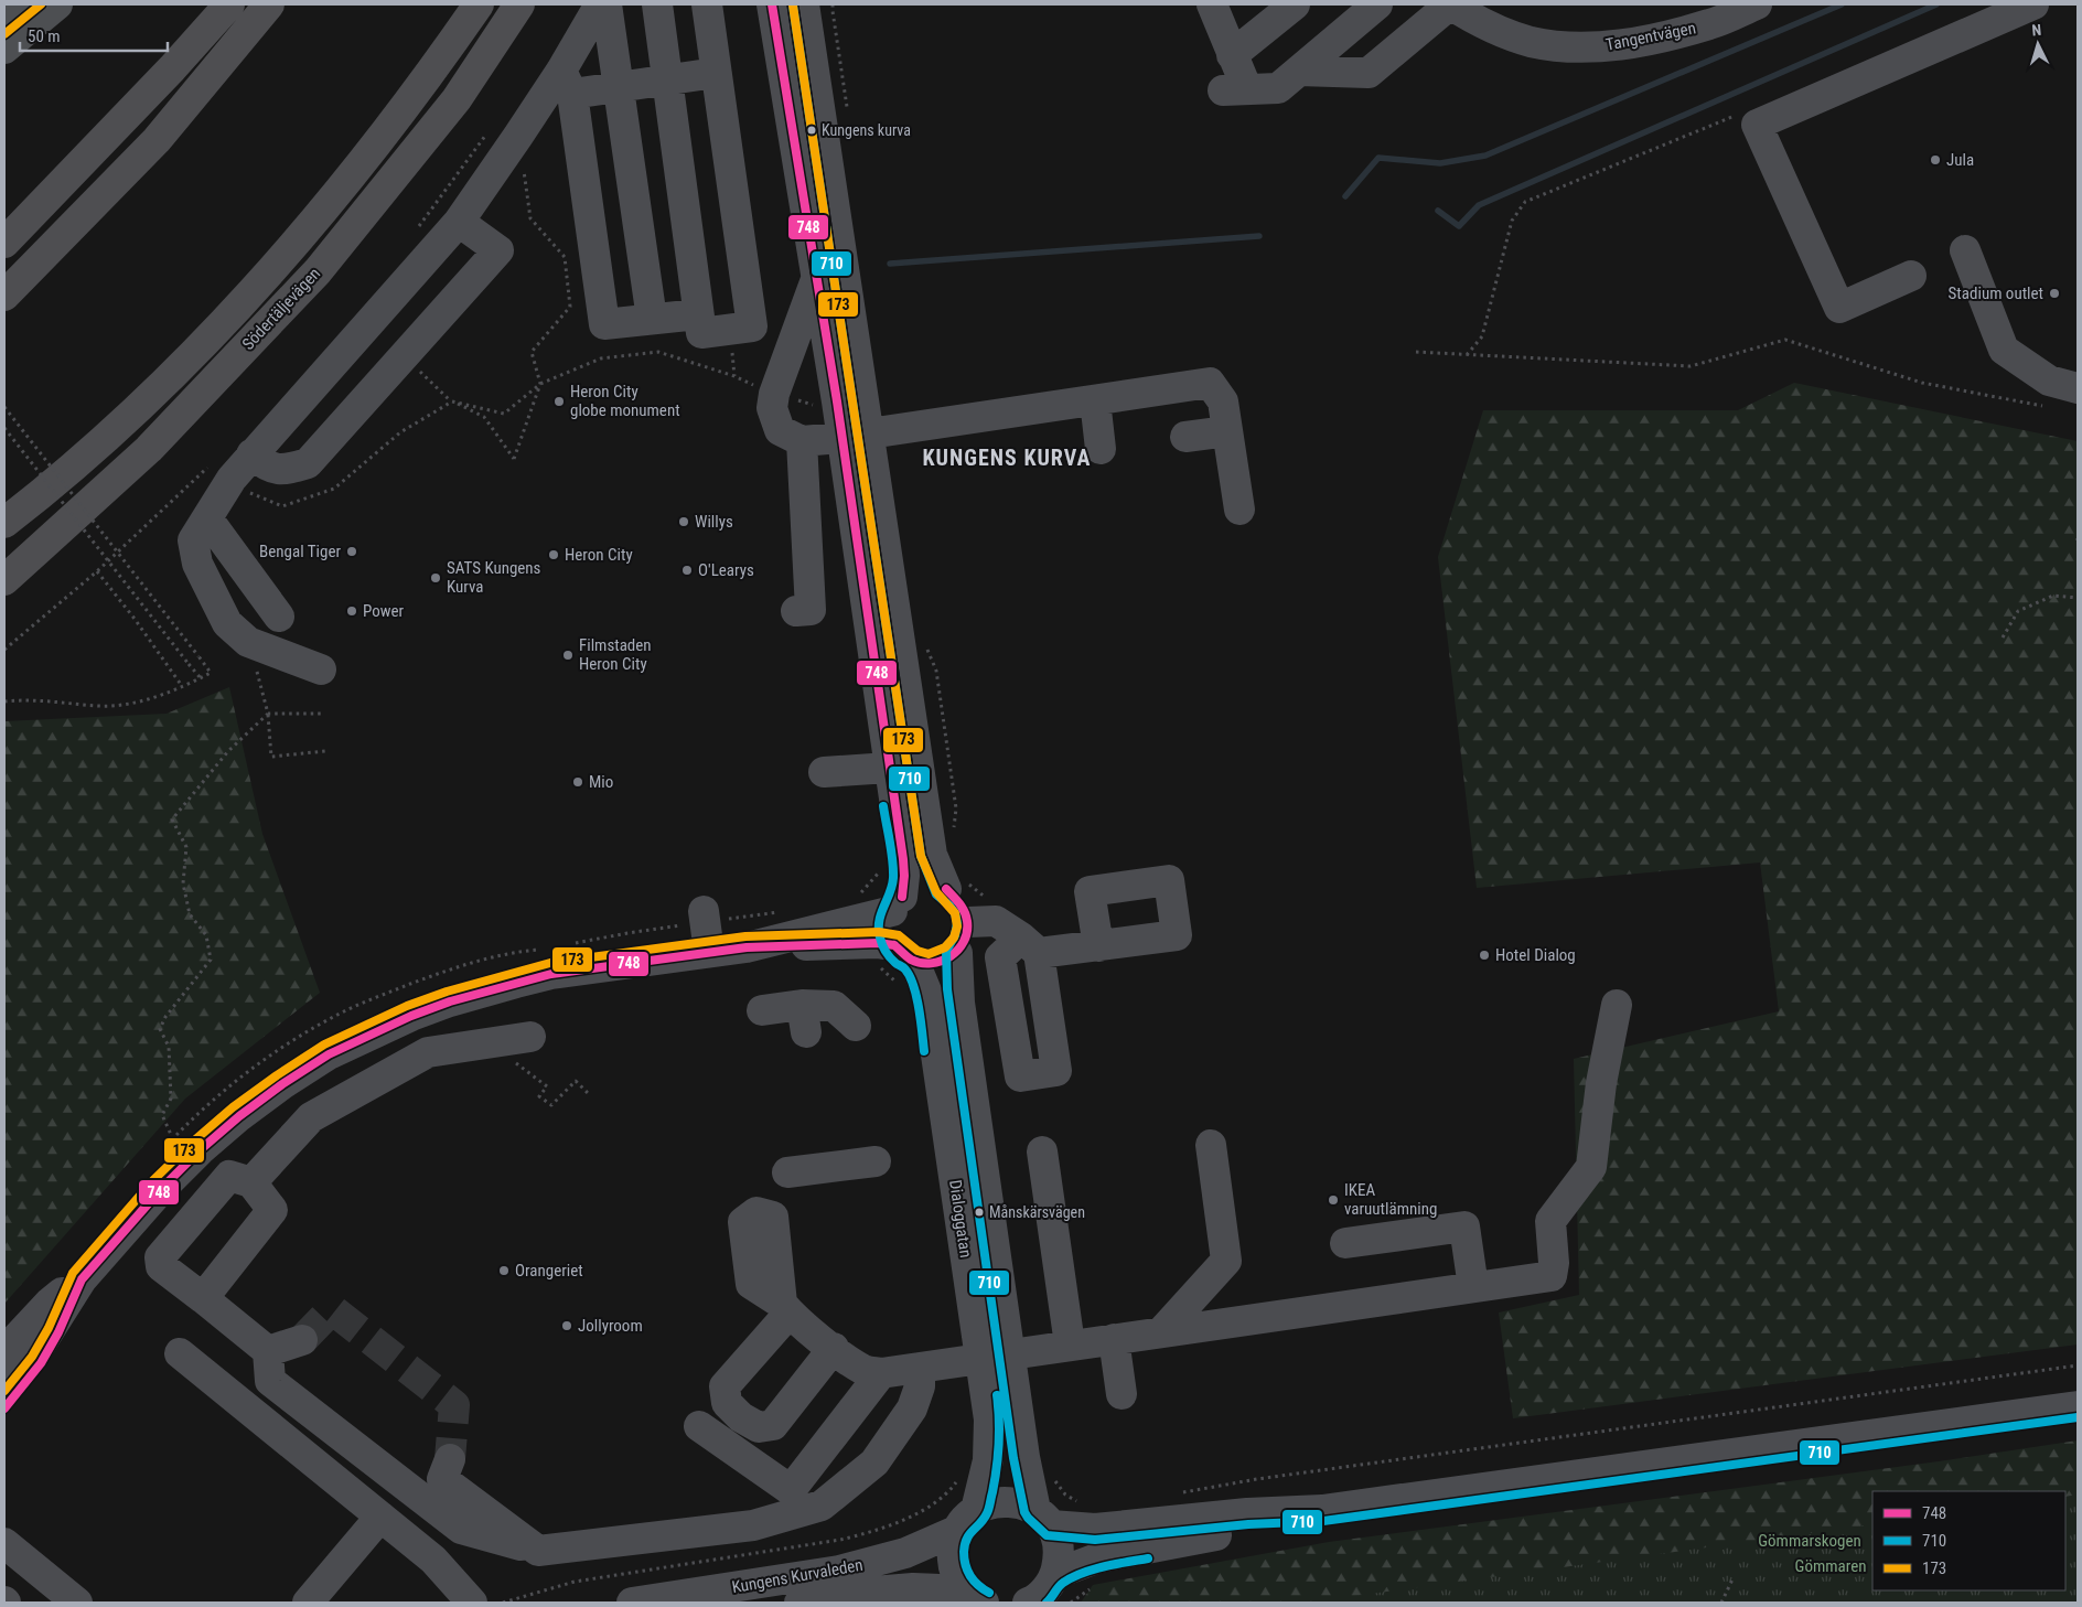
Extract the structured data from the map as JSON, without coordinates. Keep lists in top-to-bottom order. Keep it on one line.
{"streets":{"highway":["Södertäljevägen"],"street":["Tangentvägen","Dialoggatan","Kungens Kurvaleden"]},"crossings":[["Dialoggatan","Kungens Kurvaleden"]],"districts":["KUNGENS KURVA"],"parks":["Gömmarskogen","Gömmaren"],"places":["Kungens kurva","Jula","Stadium outlet","Heron City globe monument","Willys","Bengal Tiger","Heron City","O'Learys","SATS Kungens Kurva","Power","Filmstaden Heron City","Mio","Hotel Dialog","IKEA varuutlämning","Månskärsvägen","Orangeriet","Jollyroom"],"lines":["transit line 748","transit line 173","transit line 710"],"legend":["748","710","173"],"scale_bar":"50 m","north":"top"}
